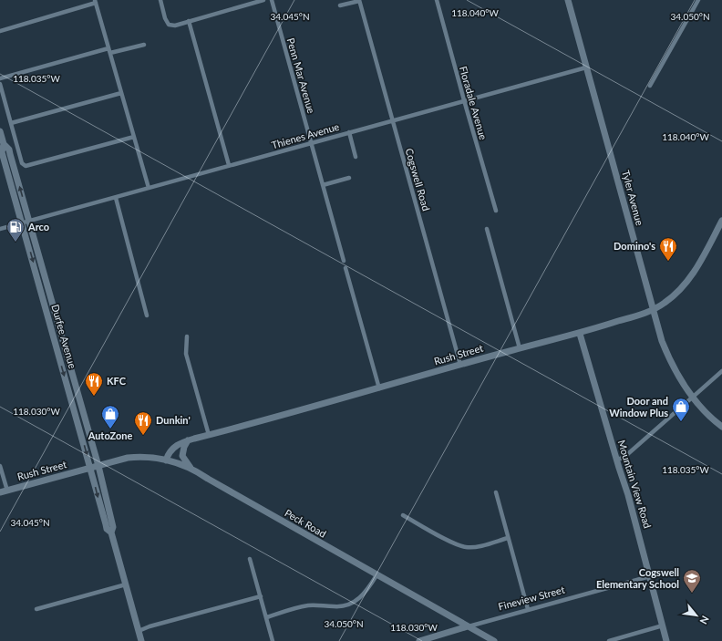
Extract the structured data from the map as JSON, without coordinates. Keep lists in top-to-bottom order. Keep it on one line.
{"streets":{"main road":["Tyler Avenue","Durfee Avenue","Rush Street","Mountain View Road","Peck Road","Fineview Street"],"street":["Penn Mar Avenue","Floradale Avenue","Thienes Avenue","Cogswell Road"]},"crossings":[["Penn Mar Avenue","Thienes Avenue"],["Floradale Avenue","Thienes Avenue"],["Thienes Avenue","Cogswell Road"],["Thienes Avenue","Tyler Avenue"],["Thienes Avenue","Durfee Avenue"],["Cogswell Road","Rush Street"],["Tyler Avenue","Rush Street"],["Durfee Avenue","Rush Street"],["Durfee Avenue","Peck Road"],["Rush Street","Mountain View Road"],["Rush Street","Peck Road"],["Mountain View Road","Fineview Street"],["Peck Road","Fineview Street"]],"places":{"fuel station":["Arco"],"restaurant":["Domino's","KFC","Dunkin'"],"shop":["Door and Window Plus","AutoZone"],"school or university":["Cogswell Elementary School"]},"north":"bottom right","coordinates":["118.040°W","34.045°N","34.050°N","118.035°W","118.030°W"]}
